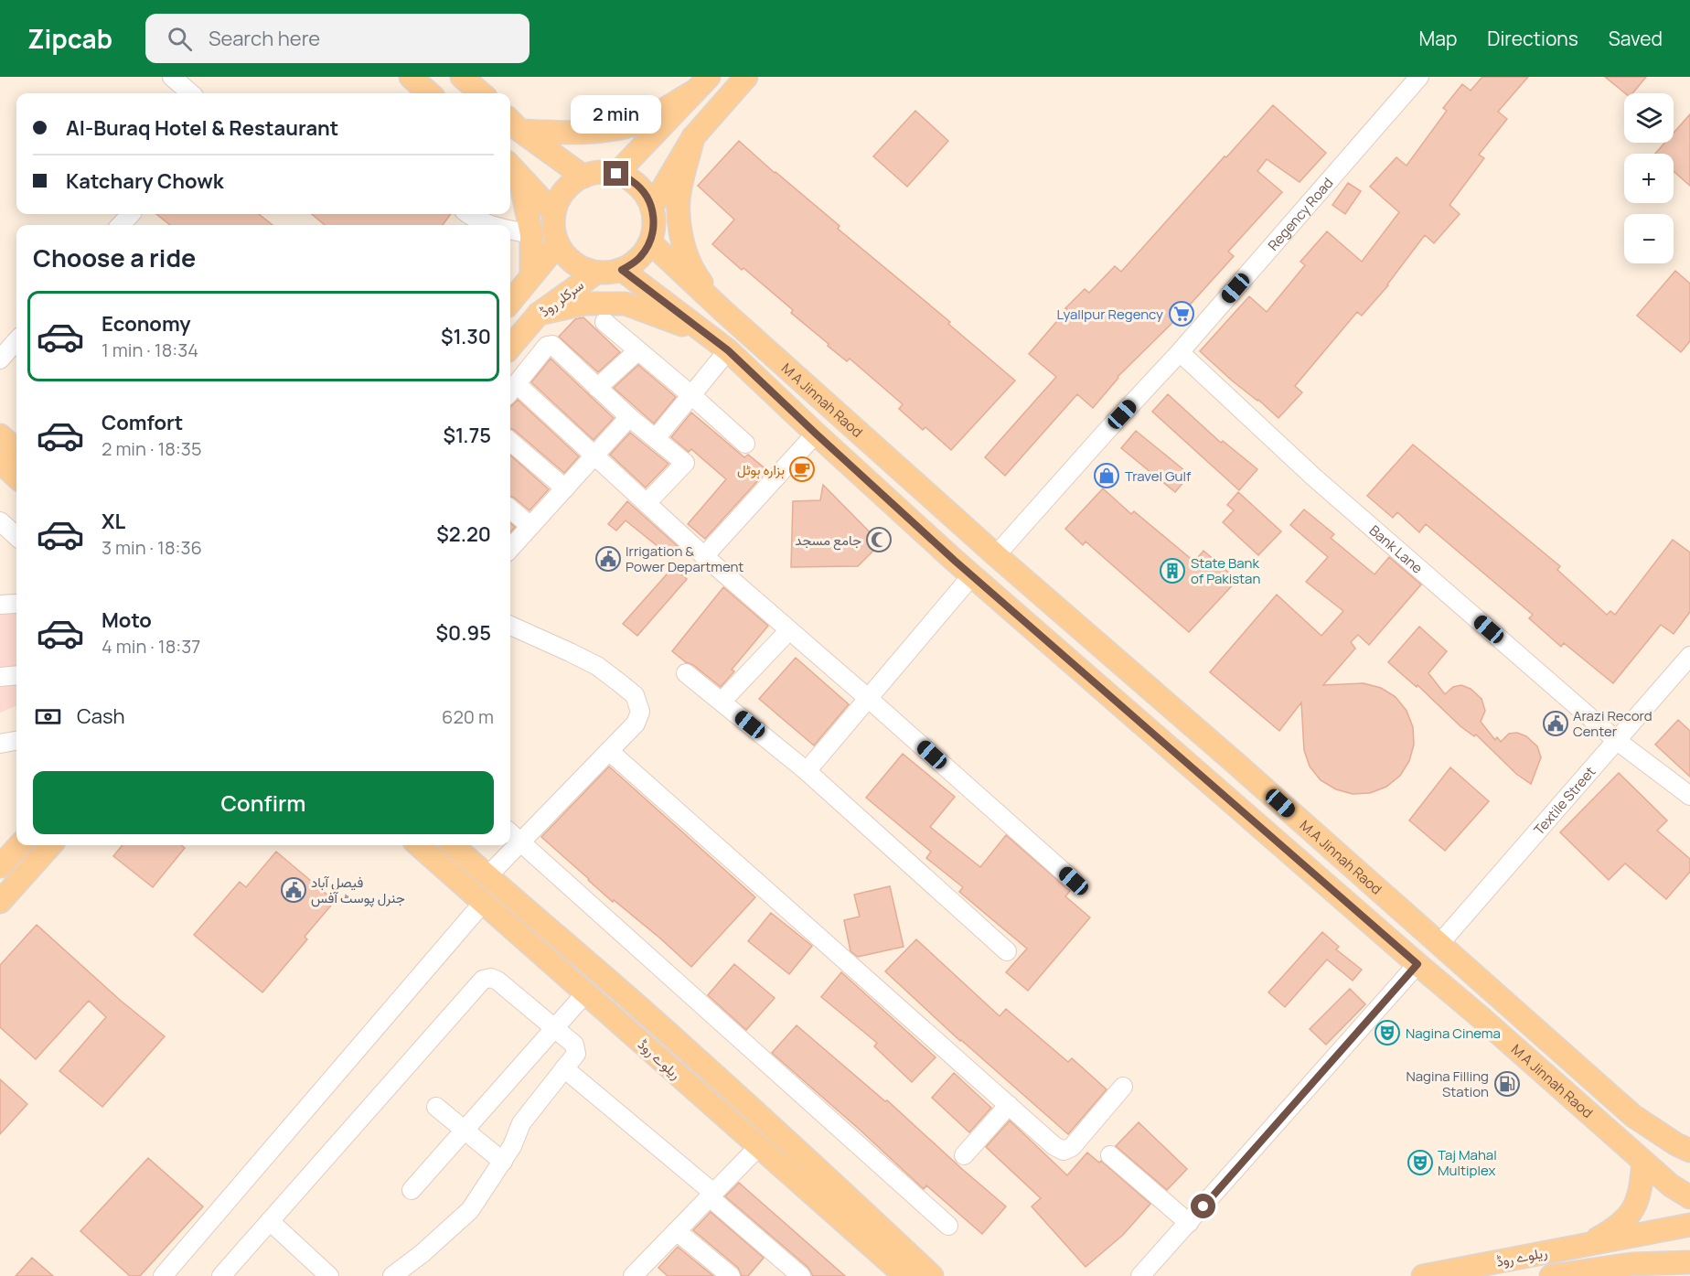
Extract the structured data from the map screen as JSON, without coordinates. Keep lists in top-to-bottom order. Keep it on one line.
{"streets":{"main road":["سرکلر روڈ","M A Jinnah Raod","M.A Jinnah Raod","ریلوے روڈ"],"street":["Regency Road","Bank Lane","Textile Street"]},"crossings":[["Regency Road","M A Jinnah Raod"],["Regency Road","Bank Lane"],["Regency Road","M.A Jinnah Raod"],["سرکلر روڈ","M A Jinnah Raod"],["M A Jinnah Raod","M.A Jinnah Raod"],["Bank Lane","Textile Street"],["Textile Street","M.A Jinnah Raod"]],"places":{"supermarket":["Lyallpur Regency"],"cafe":["ہزارہ ہوٹل"],"shop":["Travel Gulf"],"mosque":["جامع مسجد"],"public building":["Irrigation & Power Department","Arazi Record Center","فیصل آباد جنرل پوسٹ آفس"],"building":["State Bank of Pakistan"],"theatre":["Nagina Cinema","Taj Mahal Multiplex"],"fuel station":["Nagina Filling Station"]},"page":{"header":"Zipcab","search":"Search here","nav":["Map","Directions","Saved"],"map_buttons":["+","−"],"banner":["Al-Buraq Hotel & Restaurant","Katchary Chowk"],"bubble":"2 min","heading":"Choose a ride","list":[{"name":"Economy","note":"1 min · 18:34","value":"$1.30"},{"name":"Comfort","note":"2 min · 18:35","value":"$1.75"},{"name":"XL","note":"3 min · 18:36","value":"$2.20"},{"name":"Moto","note":"4 min · 18:37","value":"$0.95"}],"pay":["Cash","620 m"],"buttons":"Confirm"}}
